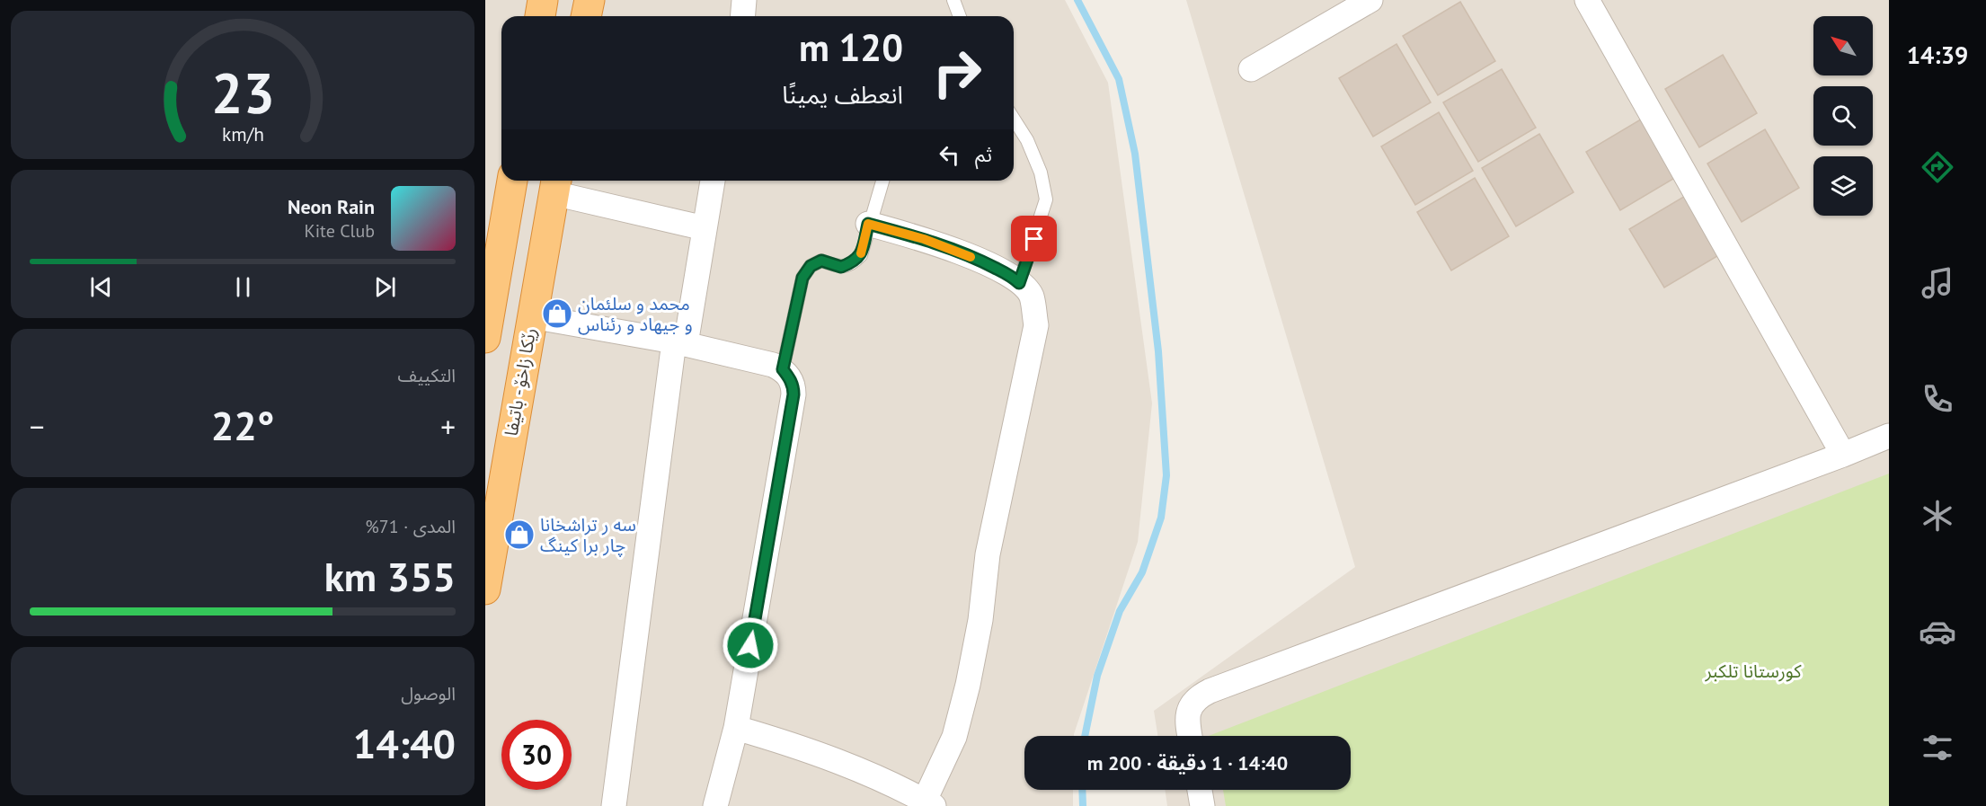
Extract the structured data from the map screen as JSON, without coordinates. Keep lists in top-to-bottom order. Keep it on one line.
{"streets":{"highway":["رێکا زاخۆ - باتیفا"]},"parks":["كورستانا تلكبر"],"places":{"shop":["محمد و سلئمان و جيهاد و رئناس","سه ر تراشخانا چار برا كينگ"]},"north":"top left","page":{"tabs":"14:39","turn":["120 m","انعطف يمينًا"],"then":"ثم","song":["Neon Rain","Kite Club"],"tile":["التكييف",["المدى · 71%","355 km"],["الوصول","14:40"]],"heat":["−","22°","+"],"limit":"30","trip":"14:40 · 1 دقيقة · 200 m","gauge":["23","km/h"]}}
